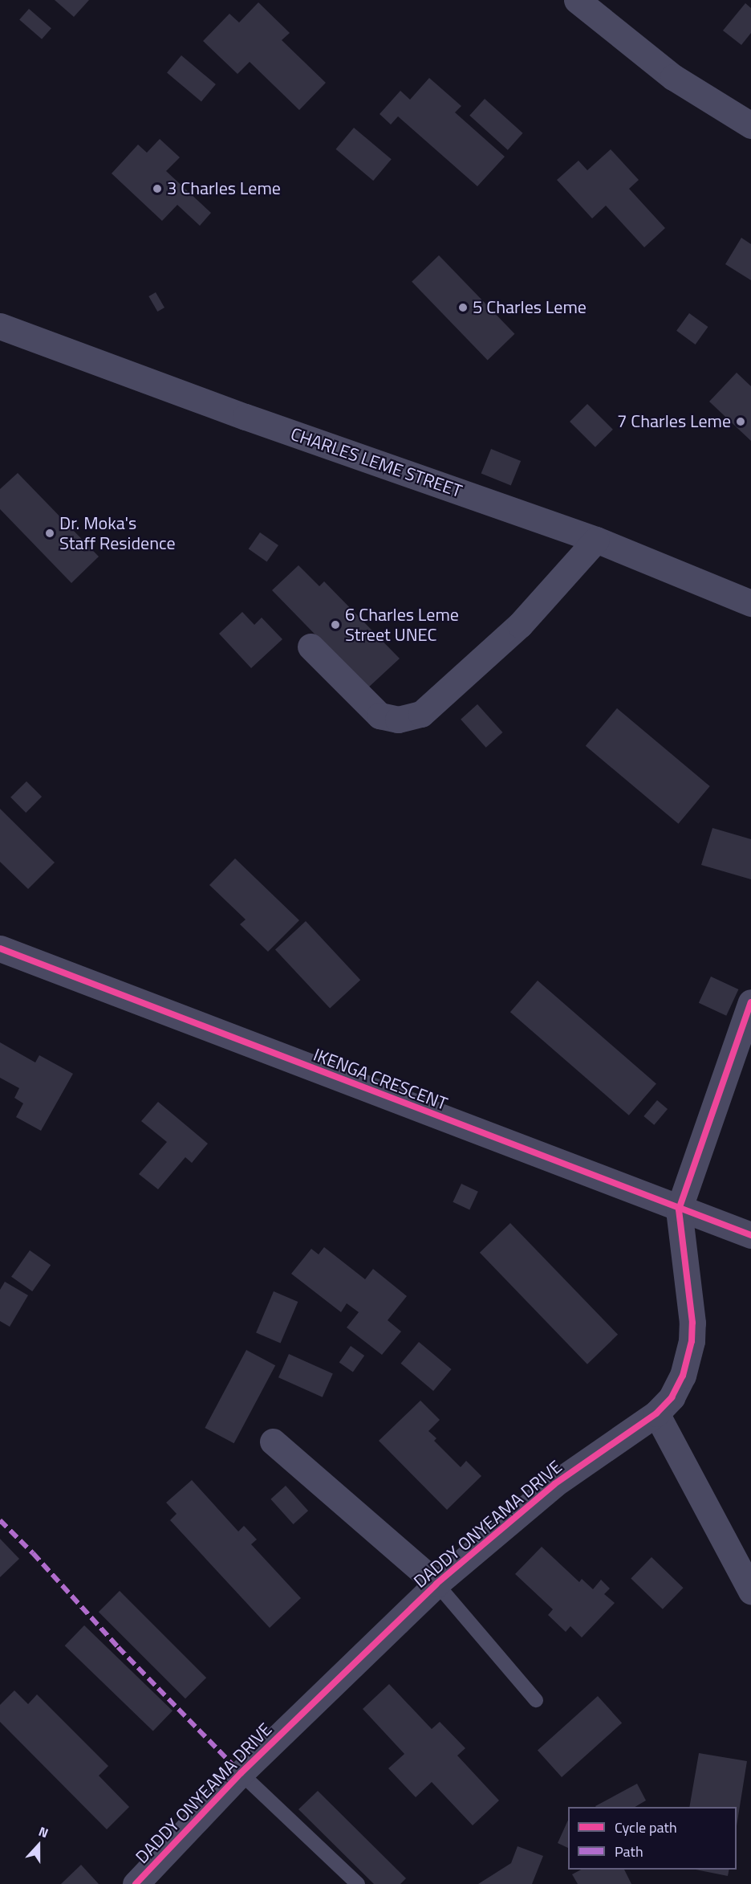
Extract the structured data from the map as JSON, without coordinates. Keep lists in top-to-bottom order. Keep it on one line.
{"streets":{"street":["CHARLES LEME STREET","IKENGA CRESCENT","DADDY ONYEAMA DRIVE"]},"crossings":[["IKENGA CRESCENT","DADDY ONYEAMA DRIVE"]],"places":["3 Charles Leme","5 Charles Leme","7 Charles Leme","Dr. Moka's Staff Residence","6 Charles Leme Street UNEC"],"legend":["Cycle path","Path"],"north":"top"}
